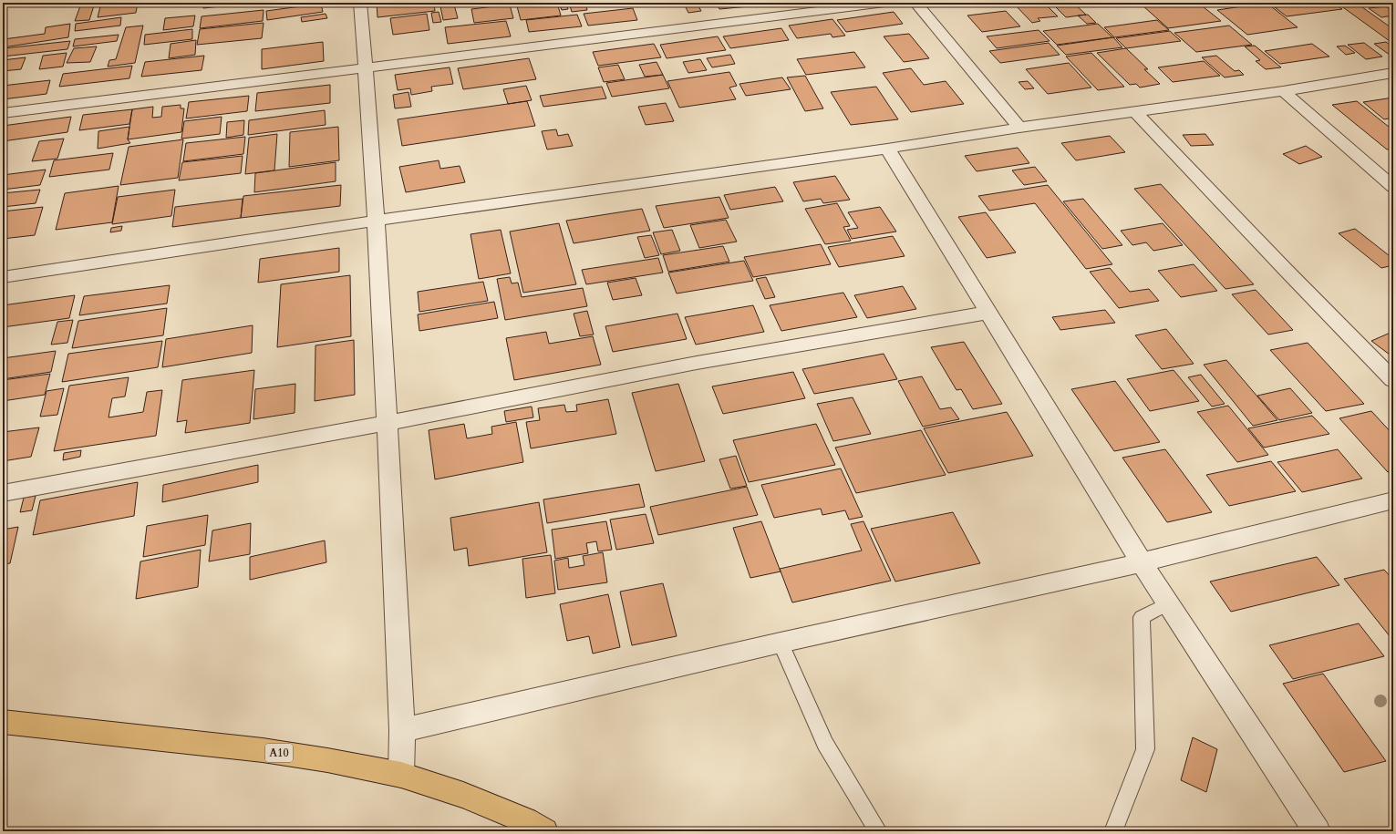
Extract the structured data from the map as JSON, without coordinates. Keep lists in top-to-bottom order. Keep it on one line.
{"streets":{"main road":["A10"]}}
